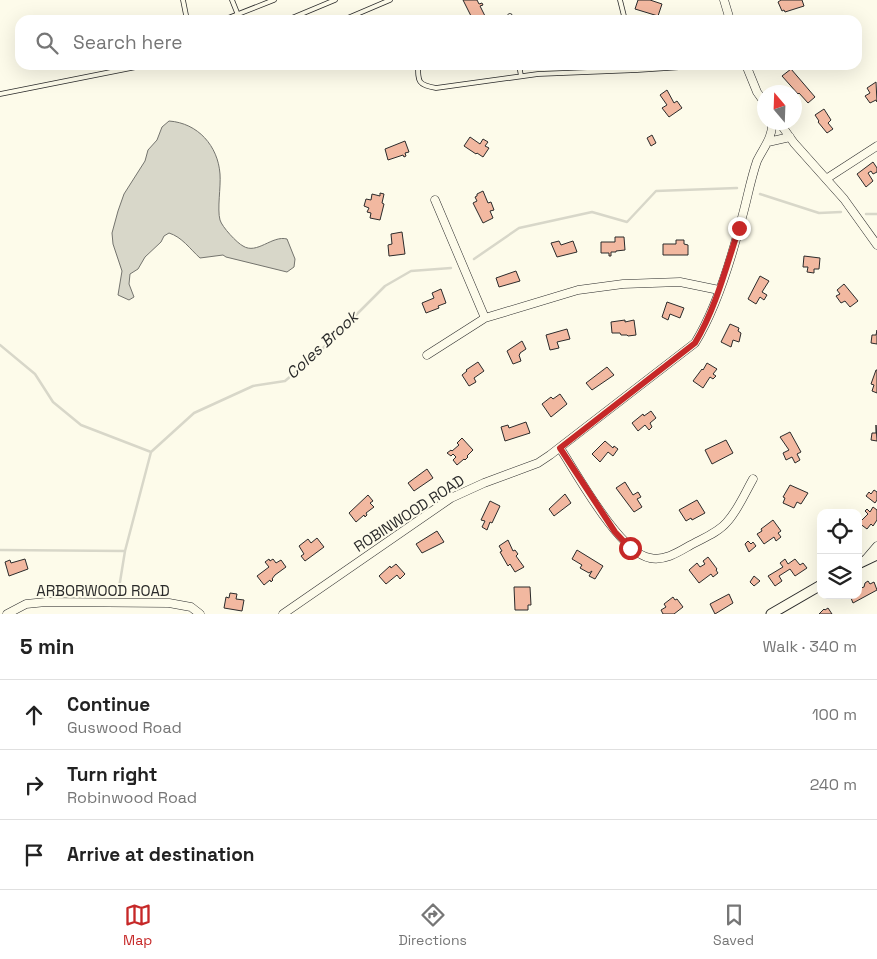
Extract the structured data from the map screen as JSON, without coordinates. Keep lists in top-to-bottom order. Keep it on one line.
{"streets":{"street":["ROBINWOOD ROAD","ARBORWOOD ROAD"]},"water":["Coles Brook"],"north":"top","page":{"search":"Search here","heading":["5 min","Walk · 340 m"],"list":[["Continue","Guswood Road","100 m"],["Turn right","Robinwood Road","240 m"],"Arrive at destination"],"nav":["Map","Directions","Saved"]}}
